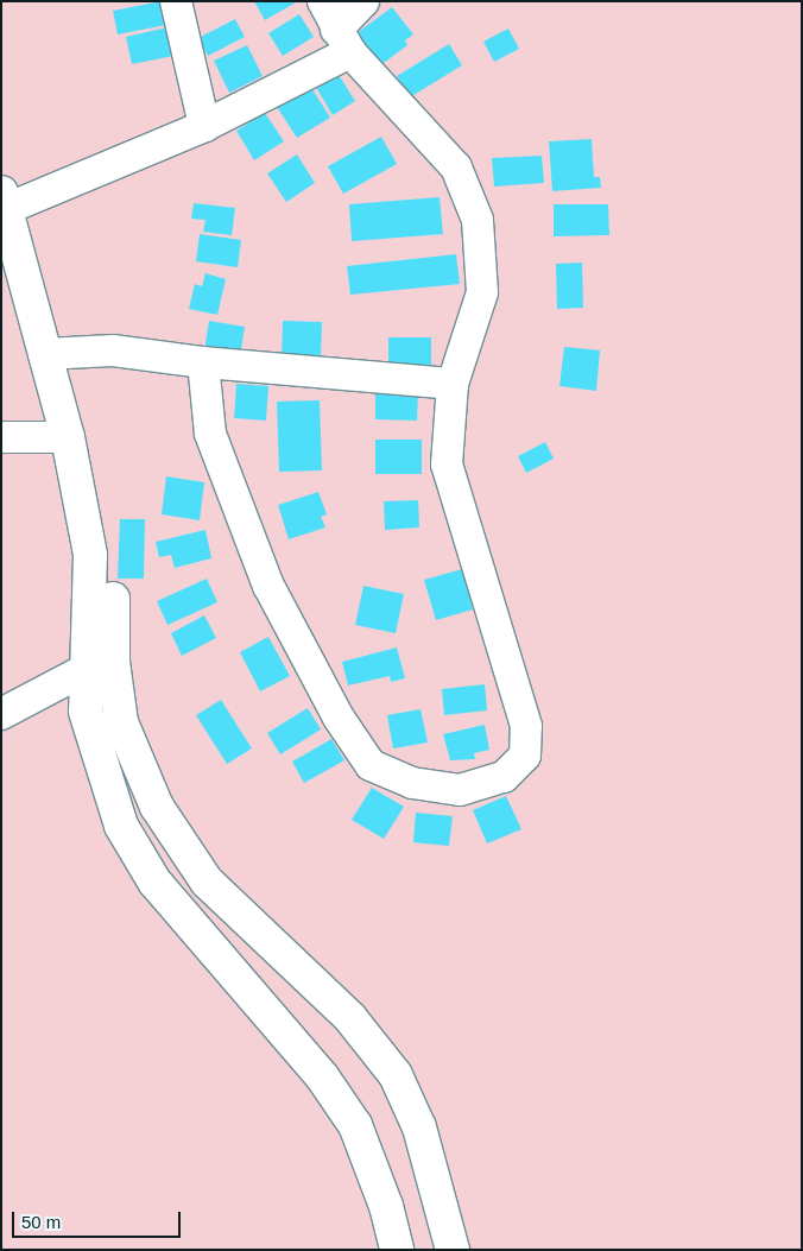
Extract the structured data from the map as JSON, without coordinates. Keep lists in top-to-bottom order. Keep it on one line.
{"scale_bar":"50 m"}
